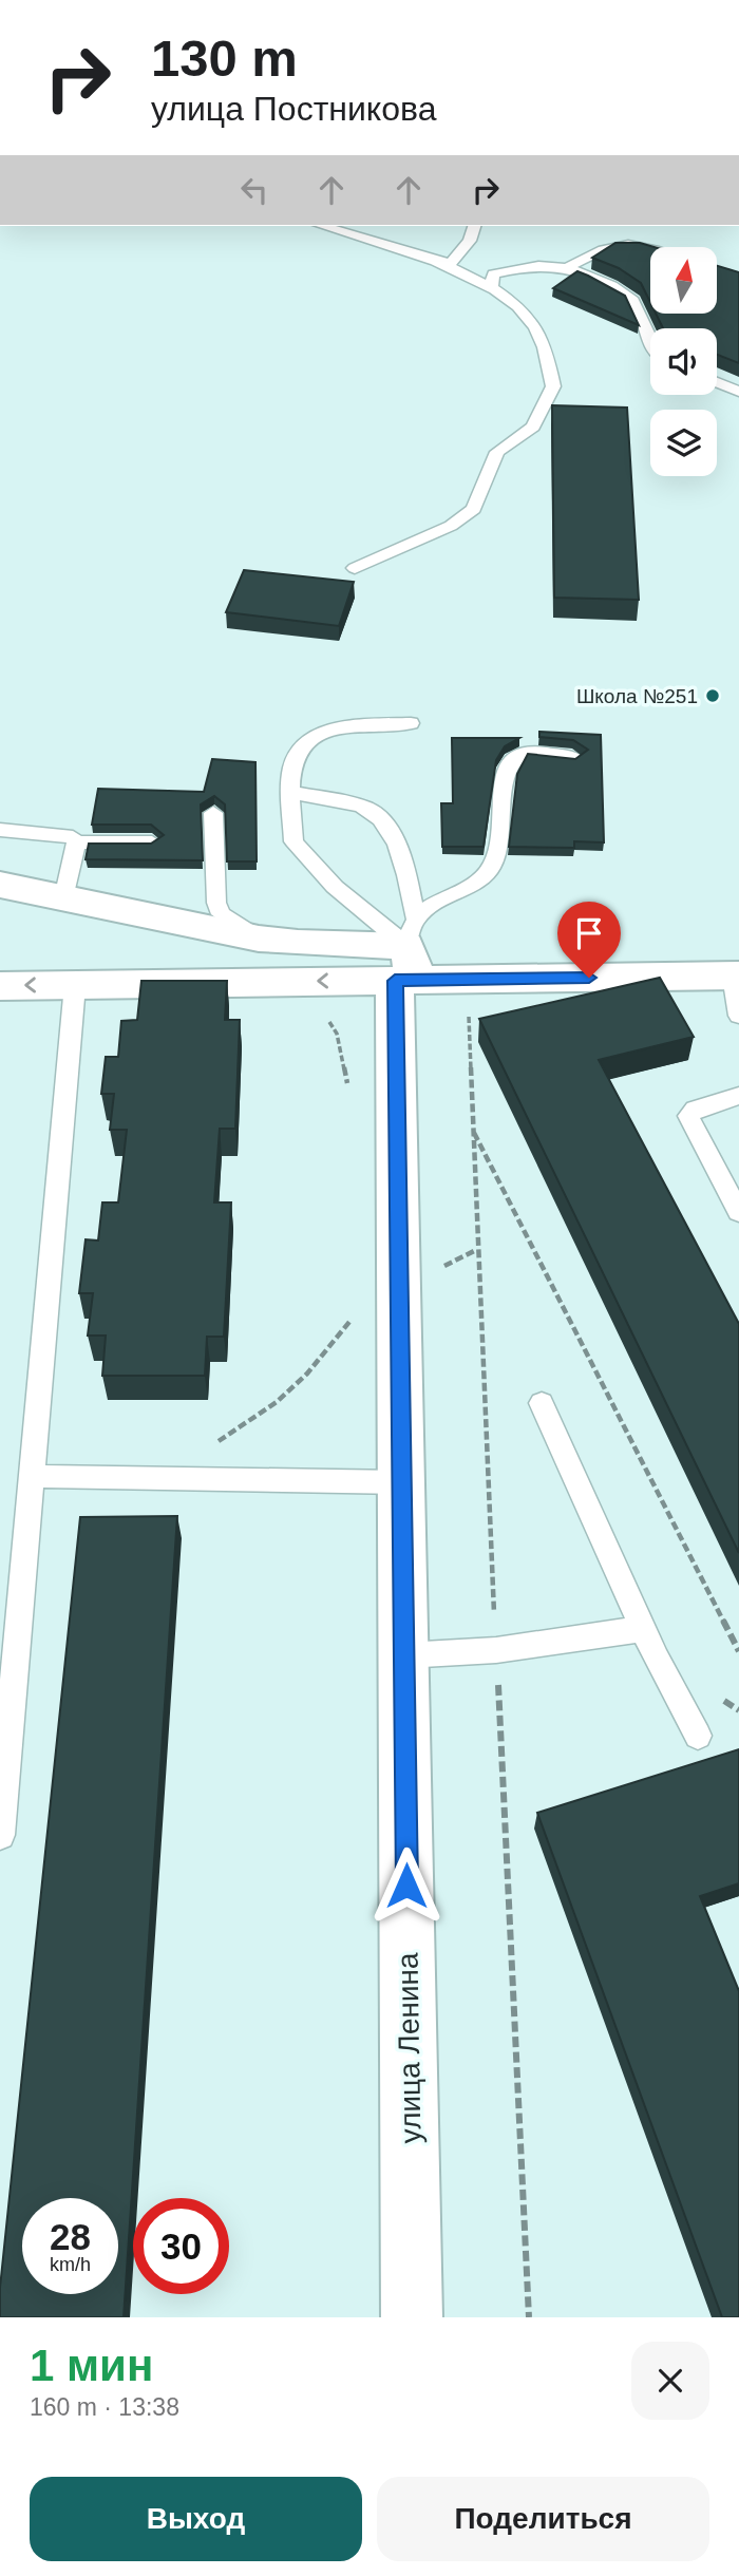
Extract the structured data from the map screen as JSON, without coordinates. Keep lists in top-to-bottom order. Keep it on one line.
{"streets":{"street":["улица Ленина"]},"places":["Школа №251"],"north":"top","page":{"turn":["130 m","улица Постникова"],"speed":"28 km/h","limit":"30","heading":["1 мин","160 m · 13:38"],"buttons":["Выход","Поделиться"]}}
